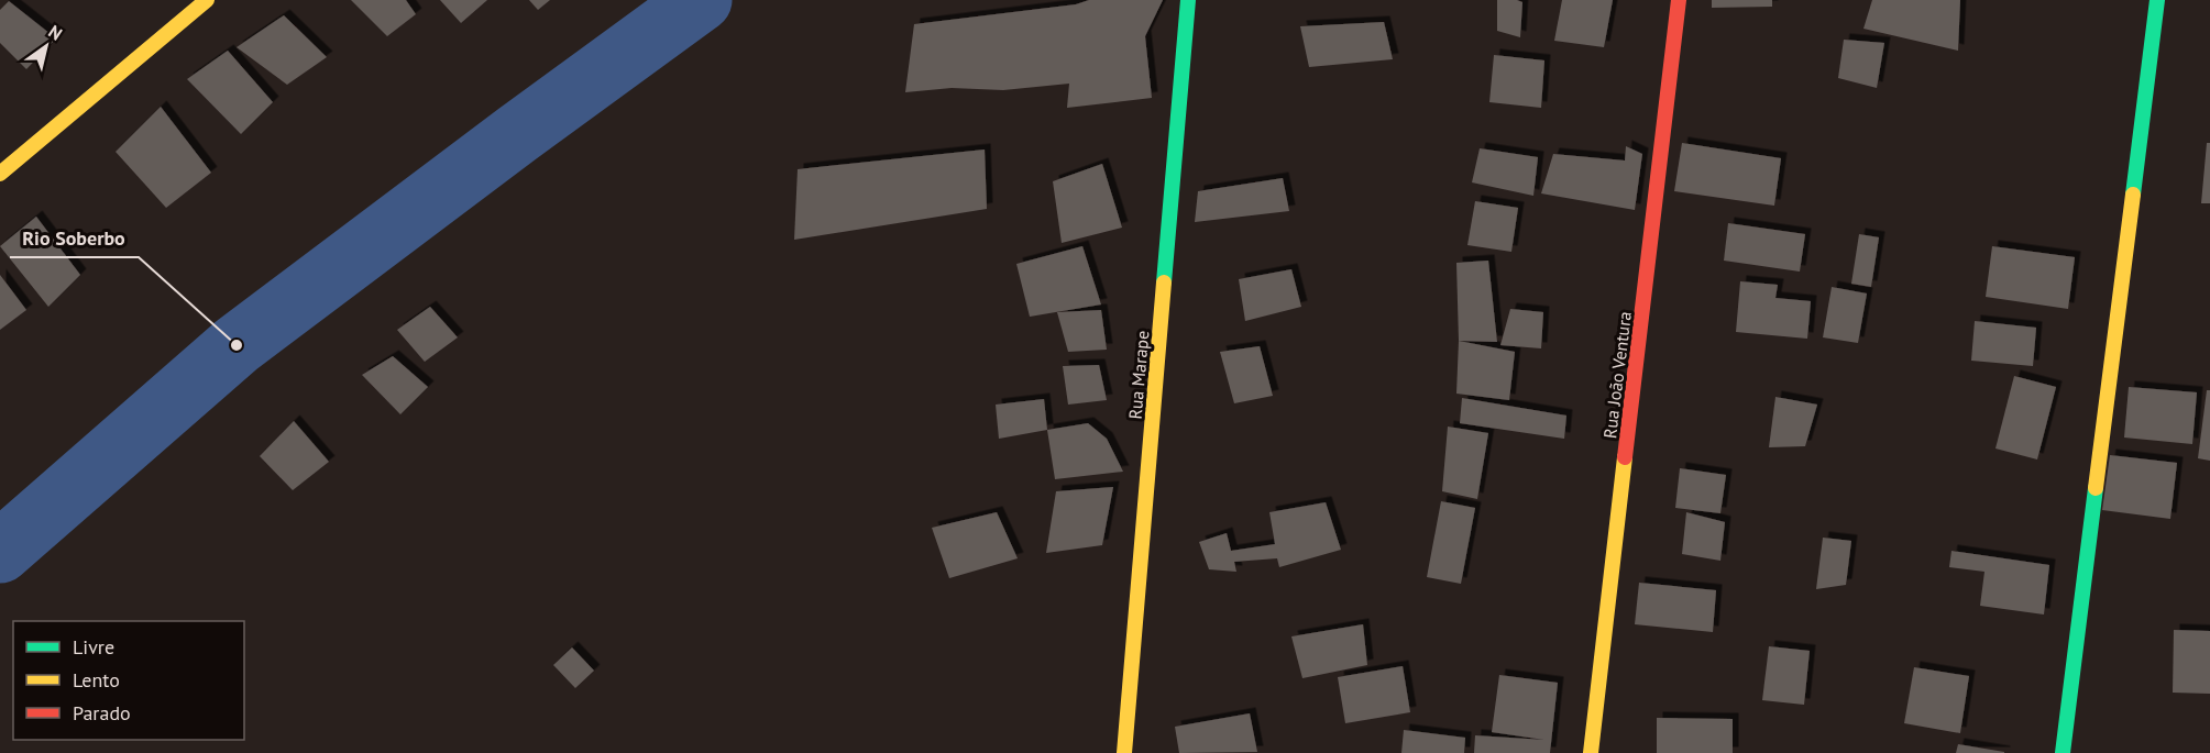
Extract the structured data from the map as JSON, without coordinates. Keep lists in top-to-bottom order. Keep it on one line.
{"streets":{"street":["Rua Marape","Rua João Ventura"]},"places":["Rio Soberbo"],"legend":["Livre","Lento","Parado"],"north":"top right"}
